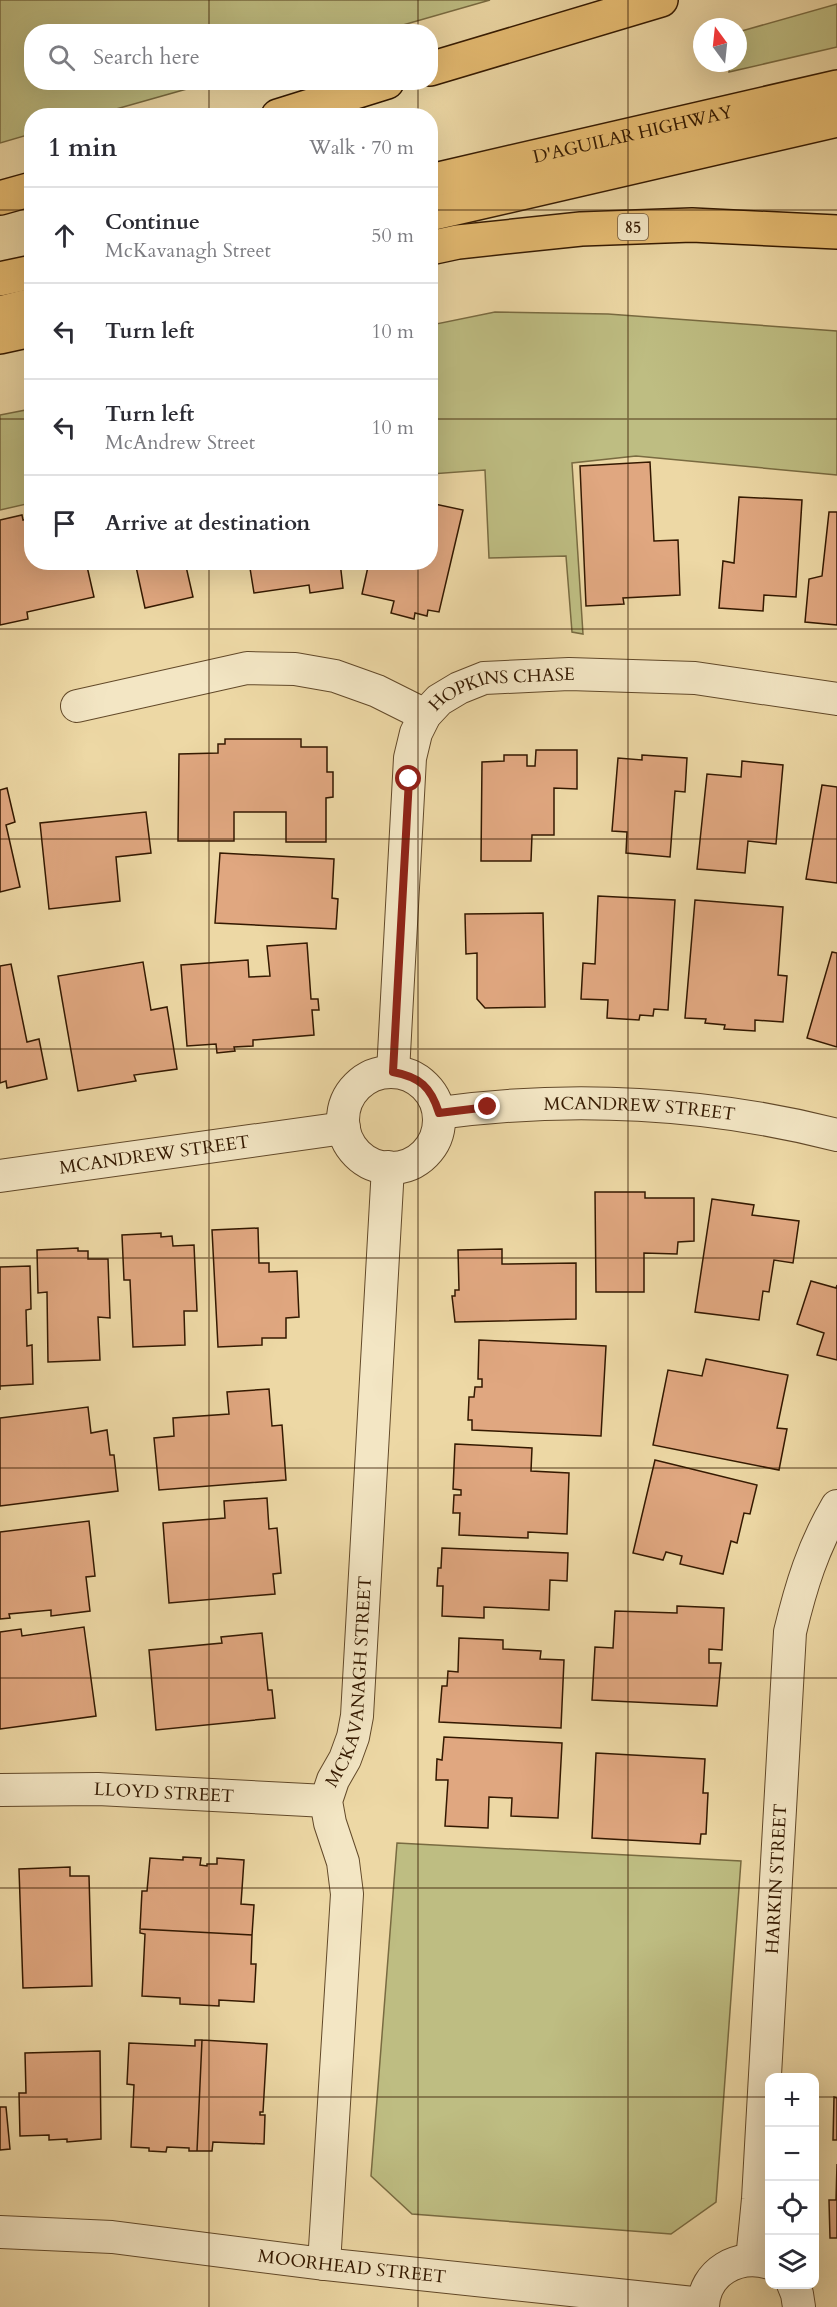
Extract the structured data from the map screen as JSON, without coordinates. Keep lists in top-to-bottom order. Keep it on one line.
{"streets":{"highway":["D'AGUILAR HIGHWAY","85"],"street":["HOPKINS CHASE","MCANDREW STREET","MCKAVANAGH STREET","LLOYD STREET","HARKIN STREET","MOORHEAD STREET"]},"crossings":[["MCANDREW STREET","MCKAVANAGH STREET"],["MCKAVANAGH STREET","LLOYD STREET"],["MCKAVANAGH STREET","MOORHEAD STREET"]],"north":"top","page":{"search":"Search here","heading":["1 min","Walk · 70 m"],"list":[["Continue","McKavanagh Street","50 m"],["Turn left","10 m"],["Turn left","McAndrew Street","10 m"],"Arrive at destination"],"map_buttons":["+","−"]}}
